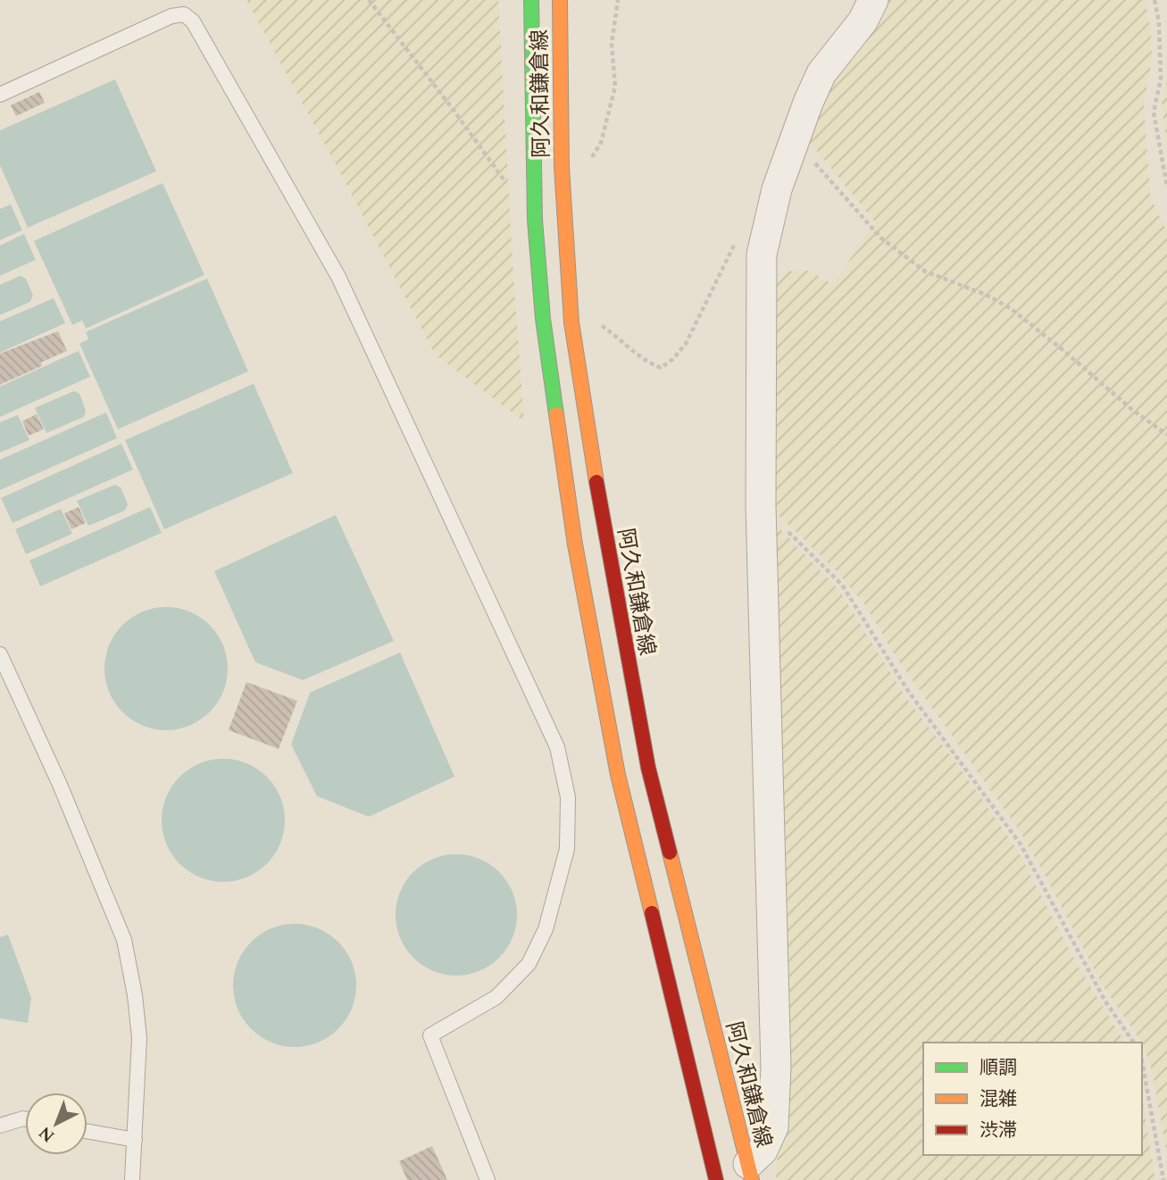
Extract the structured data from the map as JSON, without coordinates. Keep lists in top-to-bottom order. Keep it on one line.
{"streets":{"main road":["阿久和鎌倉線"]},"legend":["順調","混雑","渋滞"],"north":"bottom left"}
